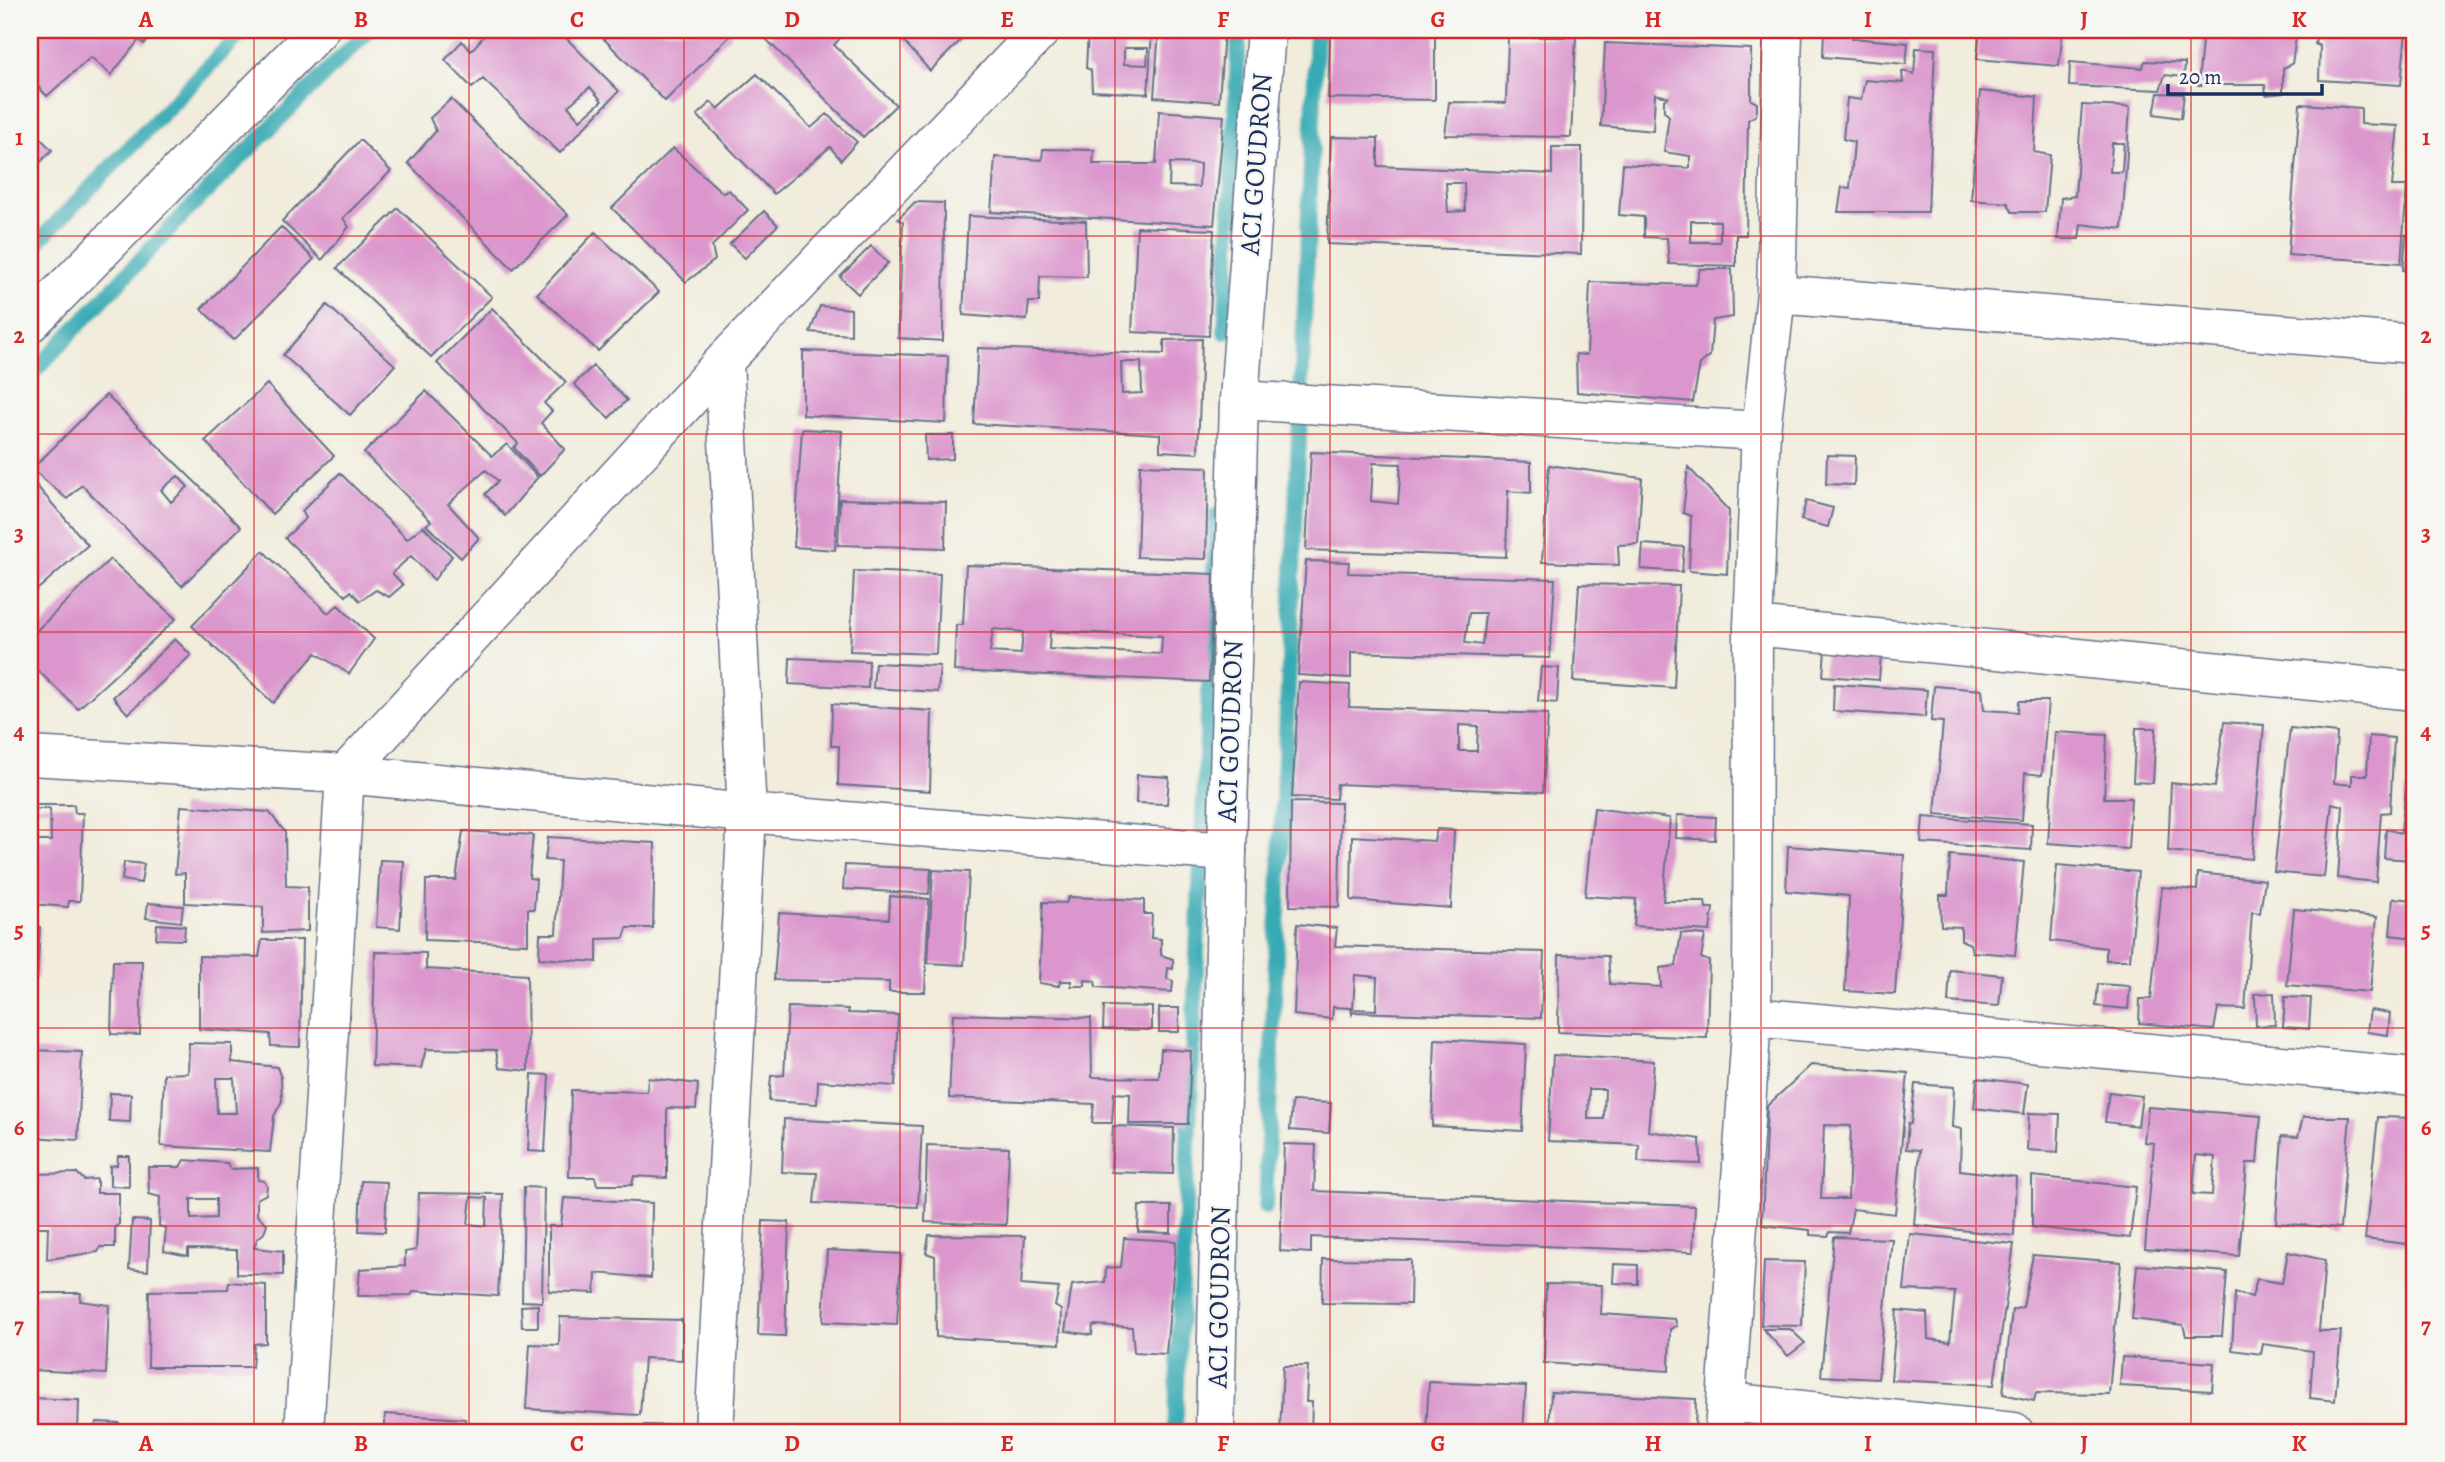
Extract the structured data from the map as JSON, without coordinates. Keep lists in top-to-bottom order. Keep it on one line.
{"streets":{"street":["ACI GOUDRON"]},"scale_bar":"20 m","grid":{"columns":["A","B","C","D","E","F","G","H","I","J","K"],"rows":["1","2","3","4","5","6","7"]}}
